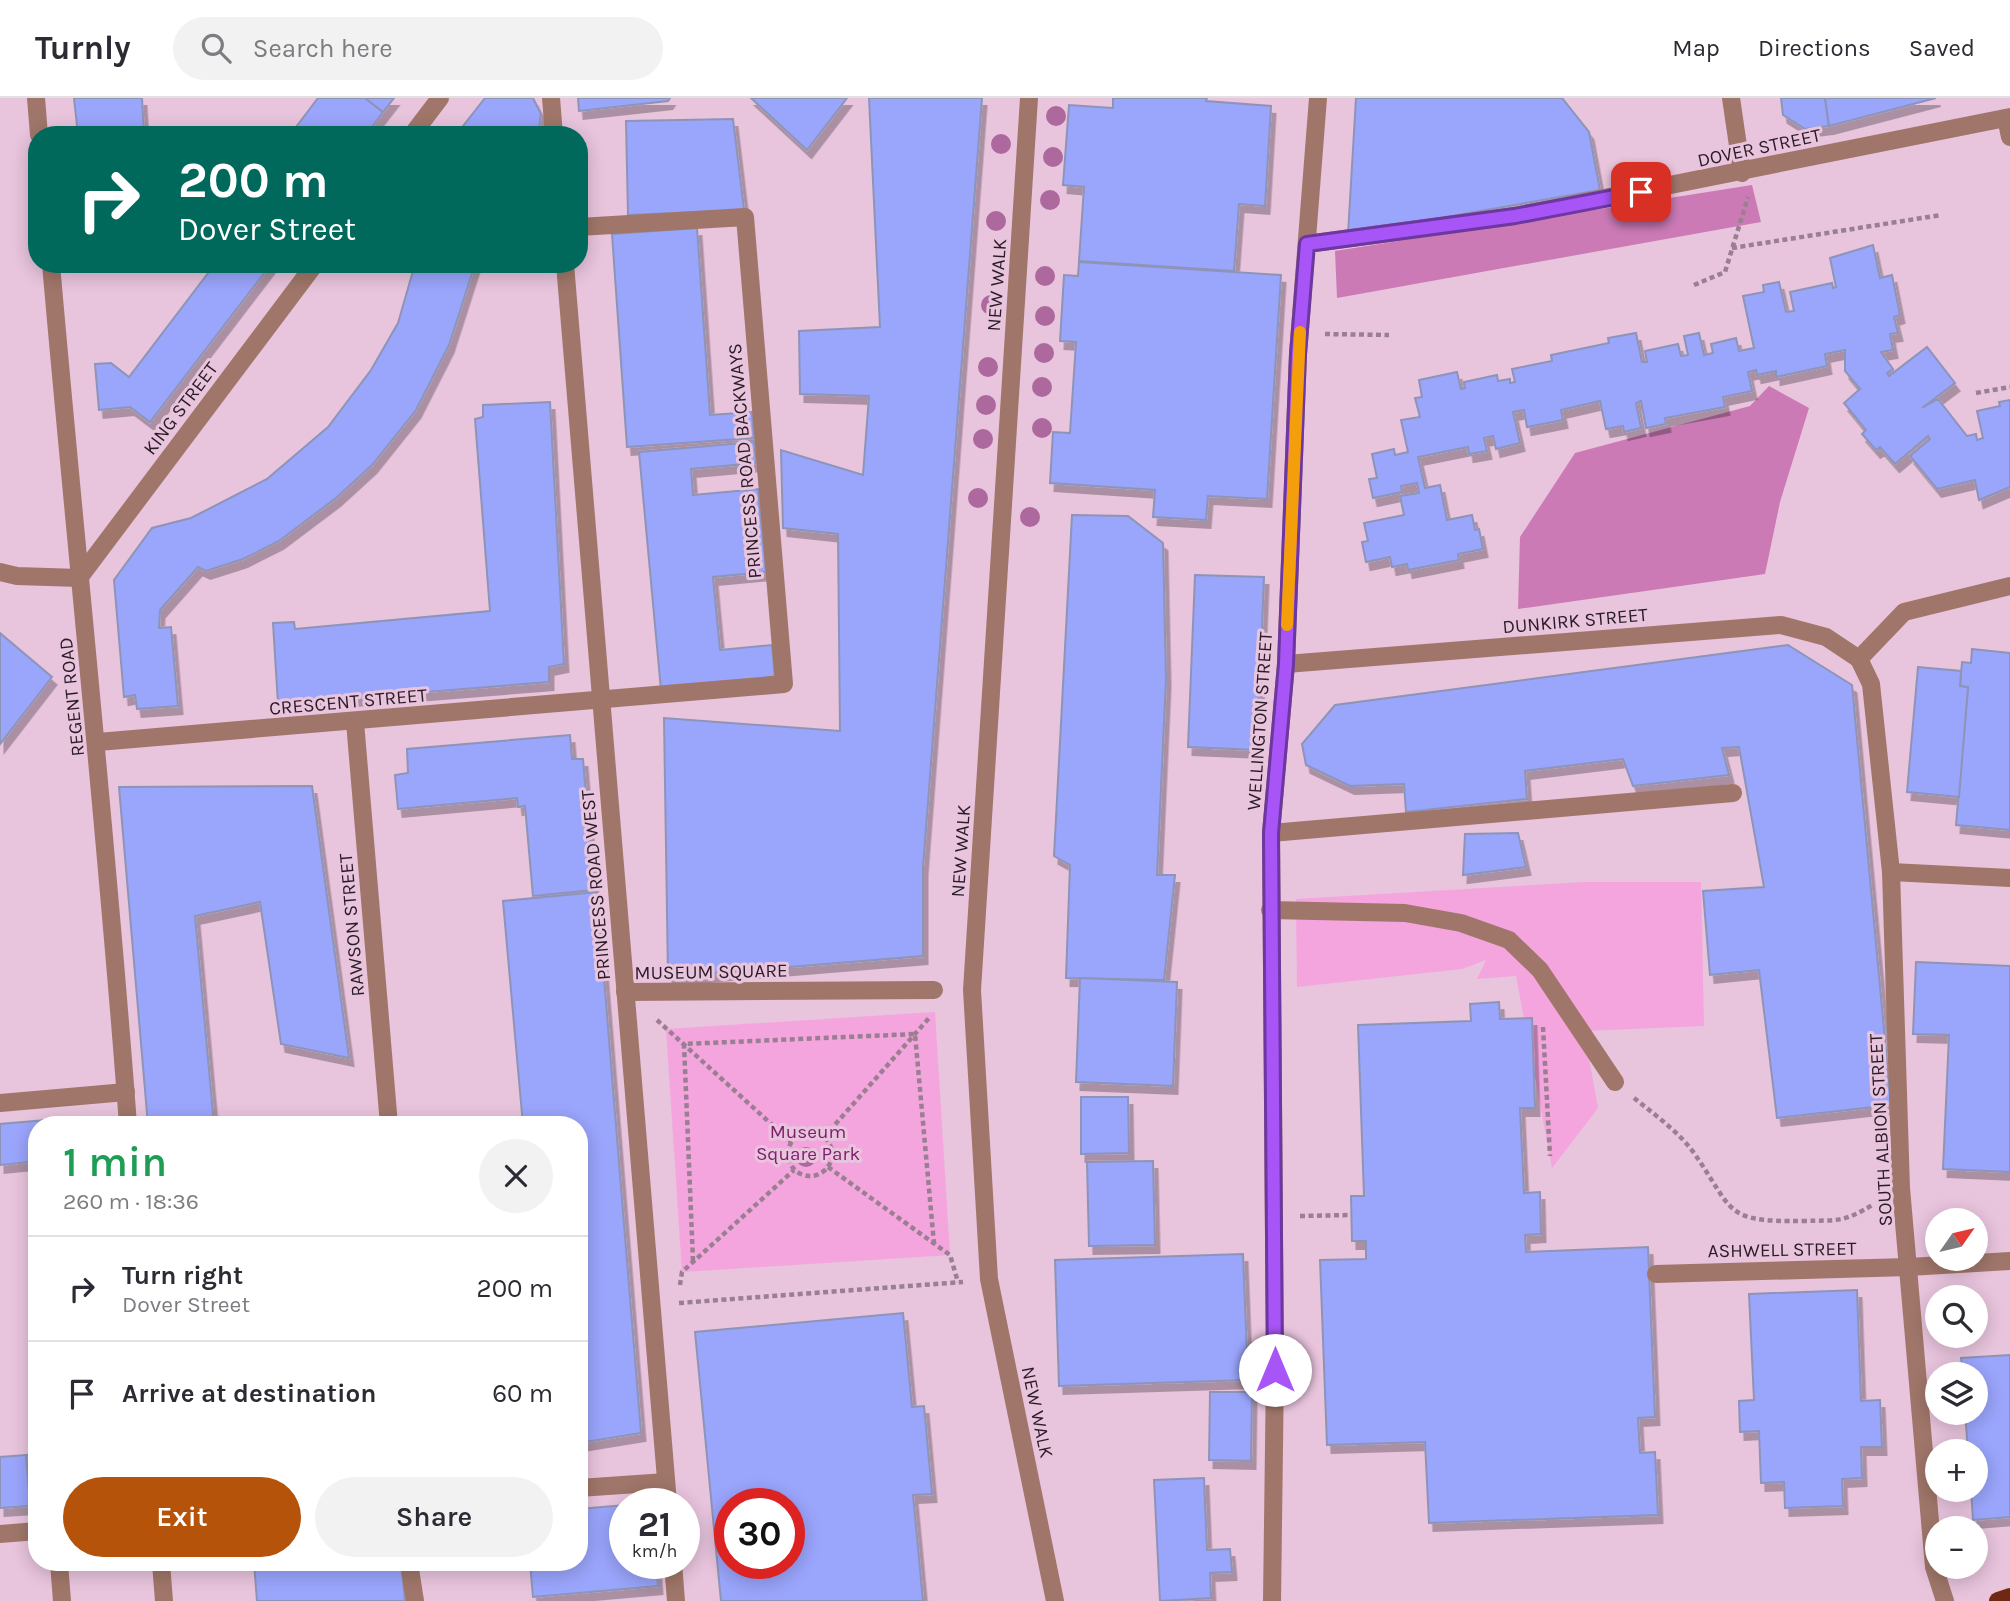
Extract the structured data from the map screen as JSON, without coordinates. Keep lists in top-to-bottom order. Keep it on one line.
{"streets":{"street":["DOVER STREET","NEW WALK","KING STREET","PRINCESS ROAD BACKWAYS","DUNKIRK STREET","REGENT ROAD","CRESCENT STREET","WELLINGTON STREET","PRINCESS ROAD WEST","RAWSON STREET","MUSEUM SQUARE","SOUTH ALBION STREET","ASHWELL STREET"]},"crossings":[["DOVER STREET","WELLINGTON STREET"],["KING STREET","REGENT ROAD"],["PRINCESS ROAD BACKWAYS","CRESCENT STREET"],["PRINCESS ROAD BACKWAYS","PRINCESS ROAD WEST"],["DUNKIRK STREET","WELLINGTON STREET"],["DUNKIRK STREET","SOUTH ALBION STREET"],["REGENT ROAD","CRESCENT STREET"],["CRESCENT STREET","PRINCESS ROAD WEST"],["CRESCENT STREET","RAWSON STREET"],["PRINCESS ROAD WEST","MUSEUM SQUARE"],["SOUTH ALBION STREET","ASHWELL STREET"]],"parks":["Museum Square Park"],"north":"top right","page":{"header":"Turnly","search":"Search here","nav":["Map","Directions","Saved"],"turn":["200 m","Dover Street"],"heading":["1 min","260 m · 18:36"],"map_buttons":["+","−"],"list":[{"name":"Turn right","note":"Dover Street","value":"200 m"},{"name":"Arrive at destination","value":"60 m"}],"buttons":["Exit","Share"],"speed":"21 km/h","limit":"30"}}
